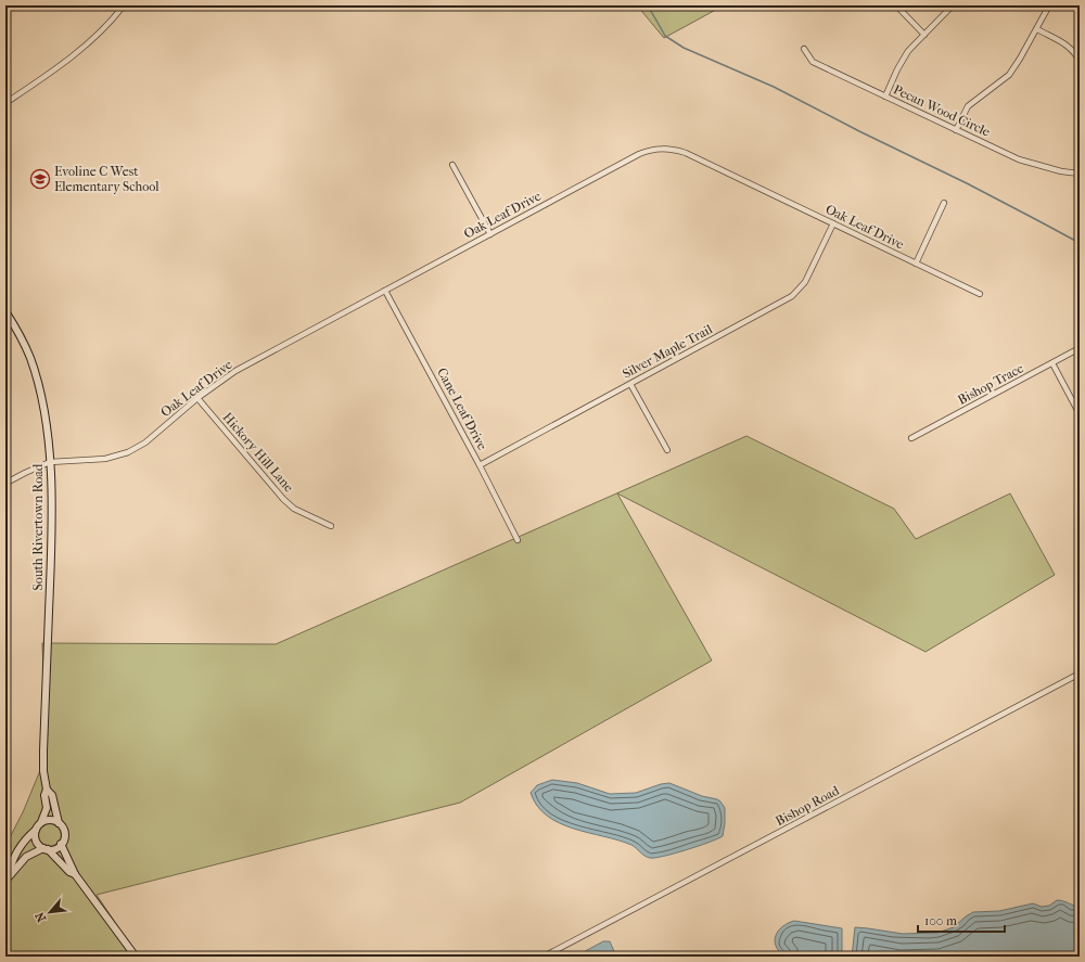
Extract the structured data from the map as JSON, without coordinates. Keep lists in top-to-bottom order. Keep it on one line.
{"streets":{"main road":["South Rivertown Road"],"street":["Pecan Wood Circle","Oak Leaf Drive","Silver Maple Trail","Bishop Trace","Cane Leaf Drive","Hickory Hill Lane","Bishop Road"]},"crossings":[["Oak Leaf Drive","Silver Maple Trail"],["Oak Leaf Drive","Cane Leaf Drive"],["Oak Leaf Drive","Hickory Hill Lane"],["Oak Leaf Drive","South Rivertown Road"],["Silver Maple Trail","Cane Leaf Drive"]],"places":{"school or university":["Evoline C West Elementary School"]},"scale_bar":"100 m","north":"bottom left"}
